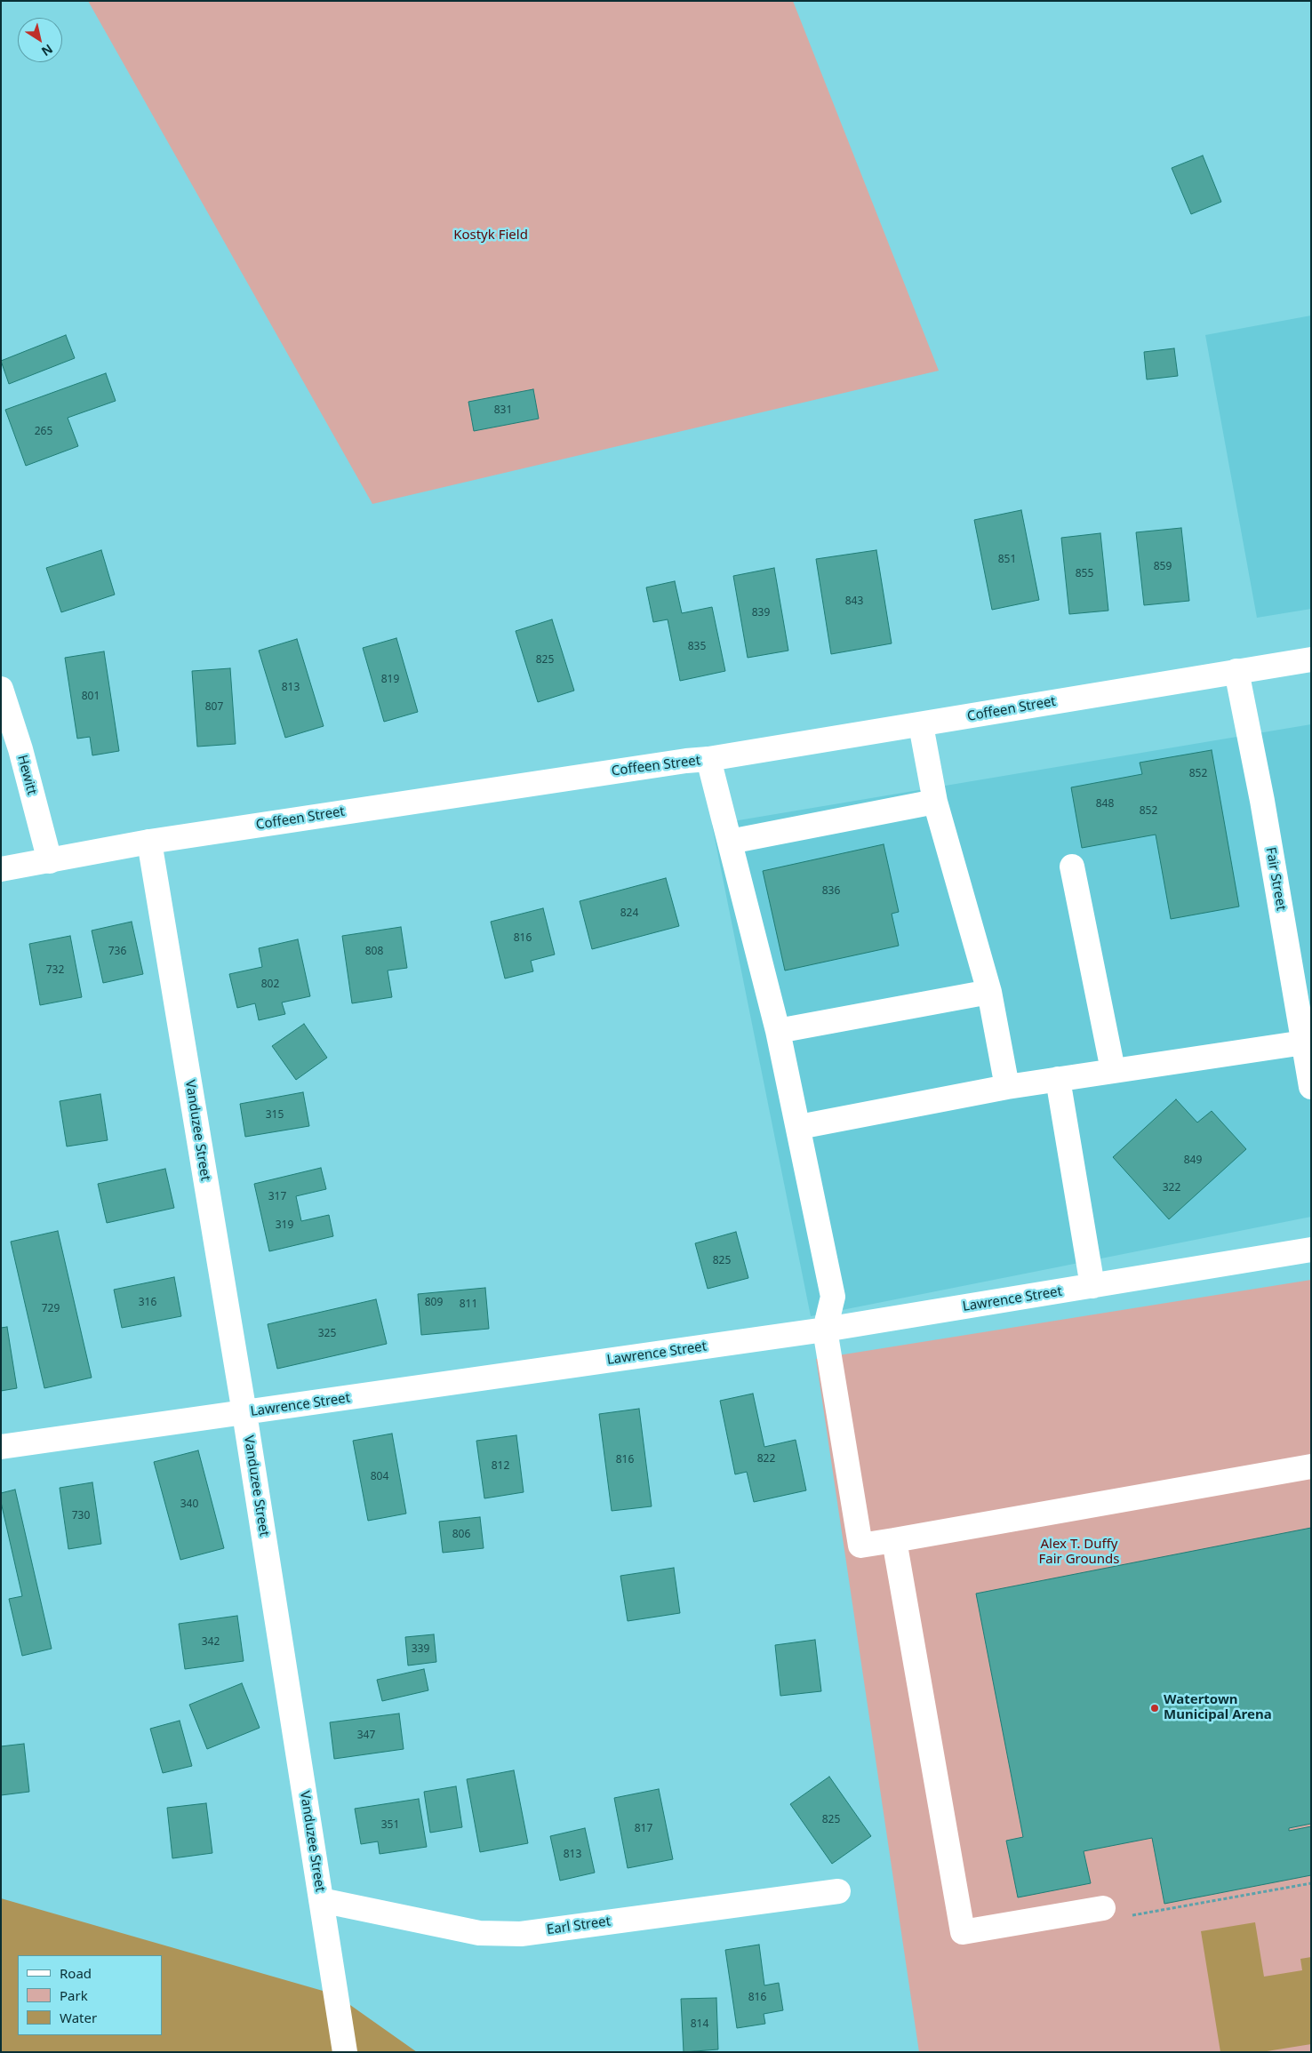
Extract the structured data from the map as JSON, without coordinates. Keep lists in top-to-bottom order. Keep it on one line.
{"streets":{"street":["Coffeen Street","Hewitt","Fair Street","Vanduzee Street","Lawrence Street","Earl Street"]},"crossings":[["Coffeen Street","Hewitt"],["Coffeen Street","Fair Street"],["Coffeen Street","Vanduzee Street"],["Vanduzee Street","Lawrence Street"],["Vanduzee Street","Earl Street"]],"parks":["Kostyk Field","Alex T. Duffy Fair Grounds"],"places":["Watertown Municipal Arena"],"house_numbers":["831","265","851","859","855","843","839","835","825","819","813","801","807","852","848","852","836","824","816","736","808","732","802","315","849","322","317","319","825","316","809","811","729","325","822","816","812","804","340","730","806","342","339","347","825","351","817","813","816","814"],"legend":["Road","Park","Water"],"north":"bottom right"}
